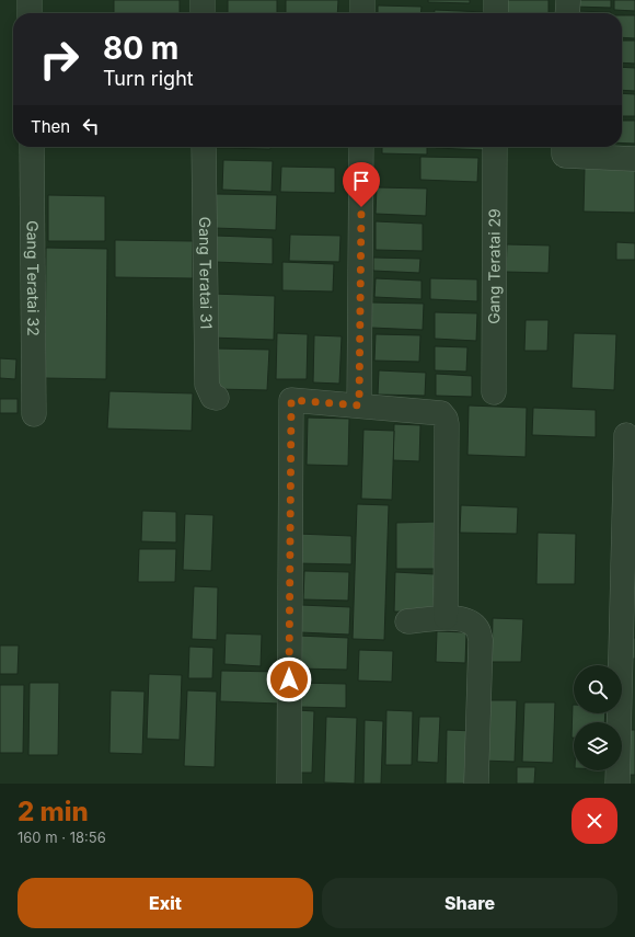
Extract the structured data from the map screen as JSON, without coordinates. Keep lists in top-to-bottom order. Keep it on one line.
{"streets":{"street":["Gang Teratai 29","Gang Teratai 31","Gang Teratai 32"]},"page":{"turn":["80 m","Turn right"],"then":"Then","heading":["2 min","160 m · 18:56"],"buttons":["Exit","Share"]}}
